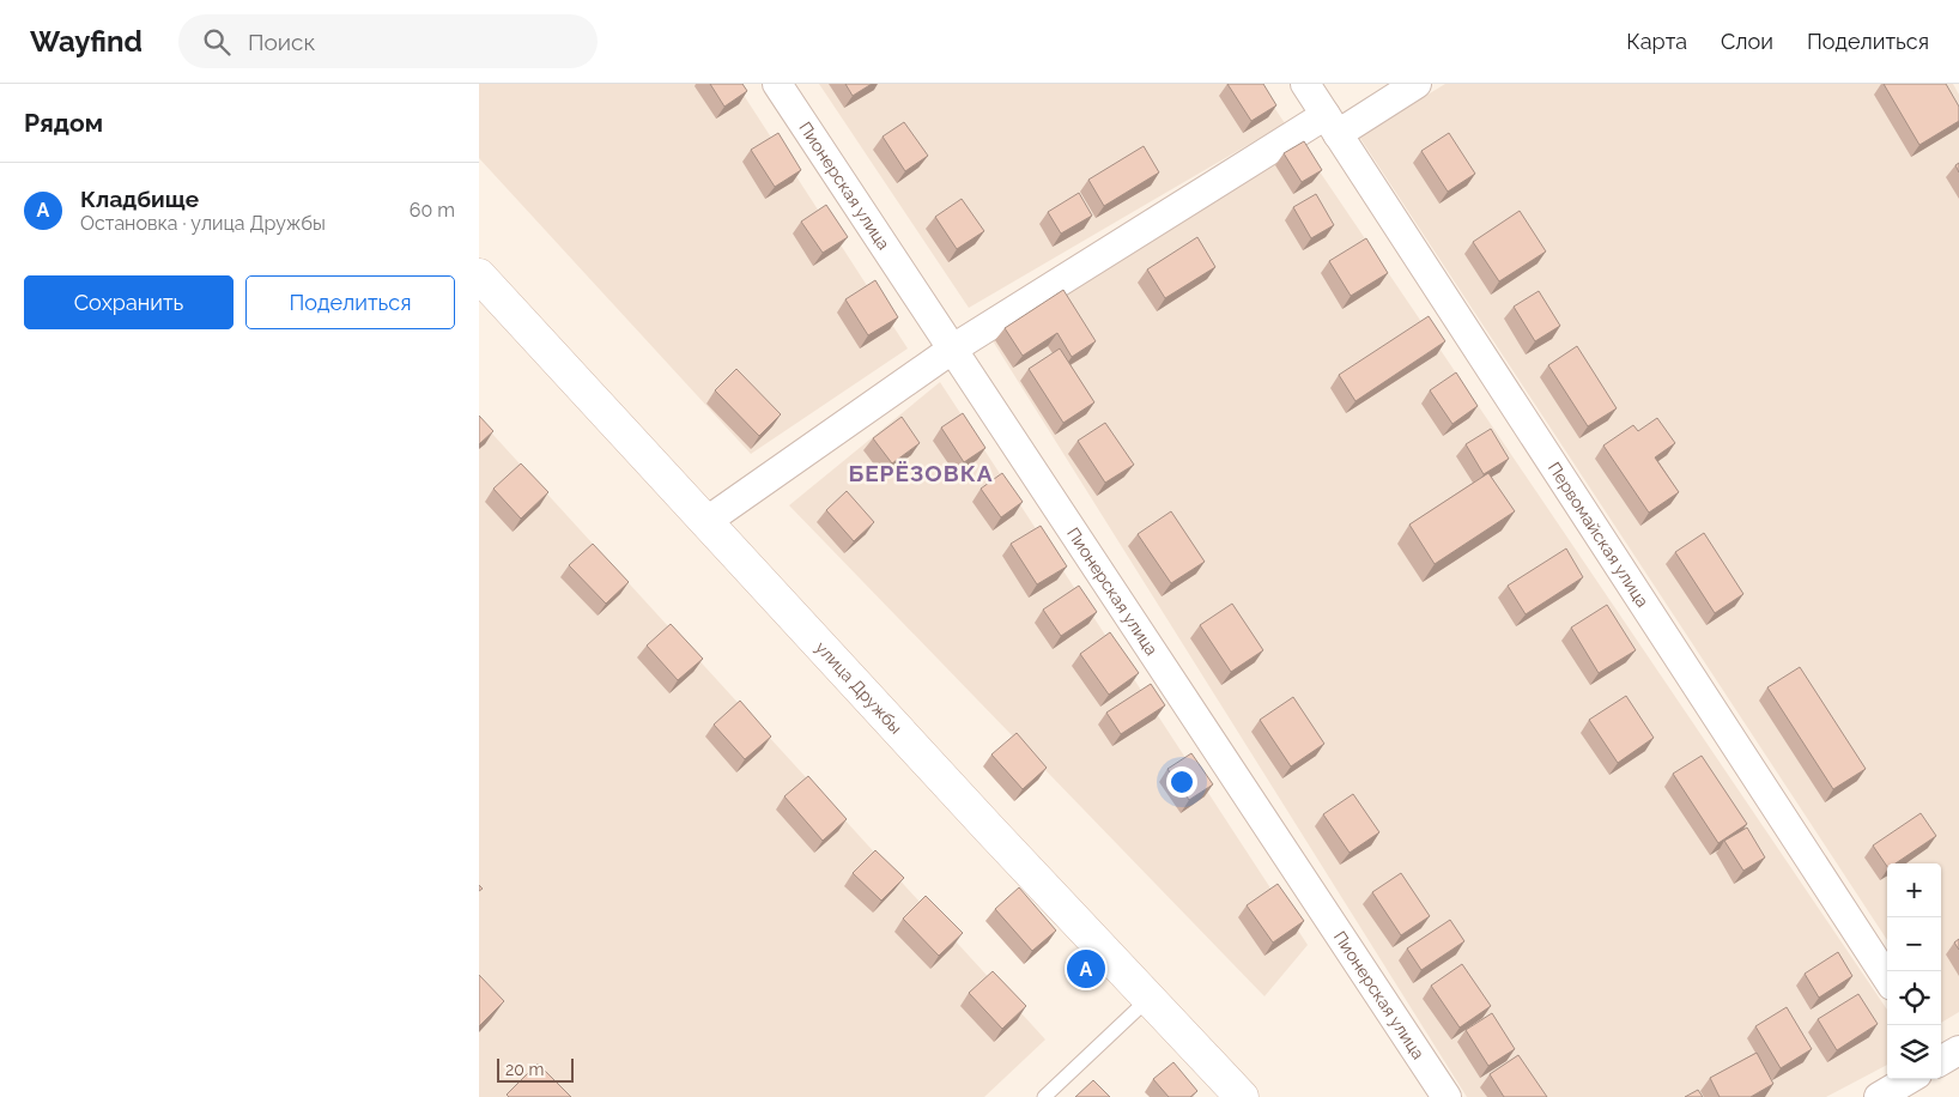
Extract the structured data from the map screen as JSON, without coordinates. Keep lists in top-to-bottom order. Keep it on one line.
{"streets":{"main road":["улица Дружбы"],"street":["Пионерская улица","Первомайская улица"]},"districts":["БЕРЁЗОВКА"],"scale_bar":"20 m","page":{"header":"Wayfind","search":"Поиск","nav":["Карта","Слои","Поделиться"],"heading":"Рядом","list":[{"mark":"A","name":"Кладбище","note":"Остановка · улица Дружбы","value":"60 m"}],"buttons":["Сохранить","Поделиться"],"map_buttons":["+","−"],"pins":"A","scale":"20 m"}}
